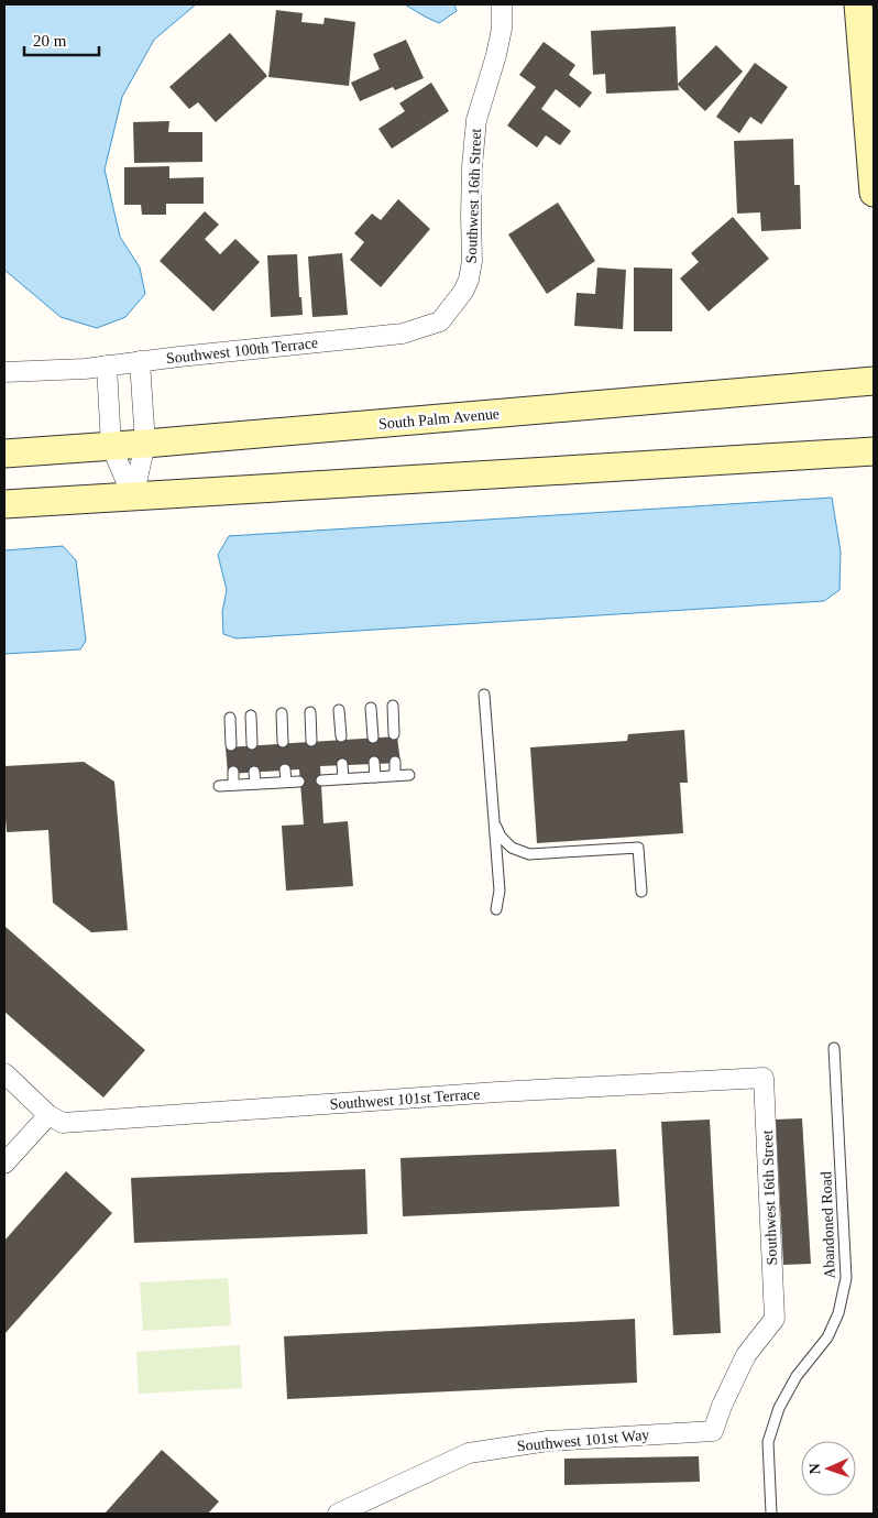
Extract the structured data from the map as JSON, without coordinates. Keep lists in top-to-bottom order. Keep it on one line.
{"streets":{"main road":["South Palm Avenue"],"street":["Southwest 16th Street","Southwest 100th Terrace","Southwest 101st Terrace","Southwest 101st Way"],"lane":["Abandoned Road"]},"crossings":[["Southwest 16th Street","Southwest 100th Terrace"],["Southwest 16th Street","Southwest 101st Terrace"],["Southwest 16th Street","Southwest 101st Way"]],"scale_bar":"20 m","north":"left"}
